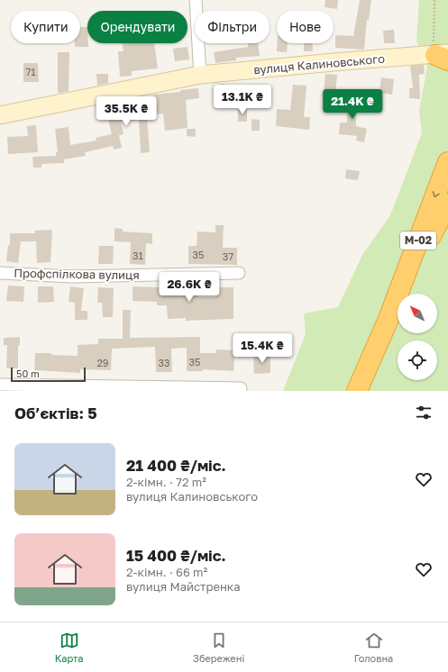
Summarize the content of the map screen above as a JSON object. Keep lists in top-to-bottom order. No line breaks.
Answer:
{"streets":{"highway":["М-02"],"main road":["вулиця Калиновського"],"street":["Профспілкова вулиця"]},"house_numbers":["71","35","31","37","35","29","33"],"scale_bar":"50 m","north":"top left","page":{"chip":["Купити","Орендувати","Фільтри","Нове"],"price":["13.1K ₴","21.4K ₴","35.5K ₴","26.6K ₴","15.4K ₴"],"scale":"50 m","heading":"Об’єктів: 5","list":[{"name":"21 400 ₴/міс.","note":"2-кімн. · 72 m² · вулиця Калиновського"},{"name":"15 400 ₴/міс.","note":"2-кімн. · 66 m² · вулиця Майстренка"}],"tabs":["Карта","Збережені","Головна"]}}
